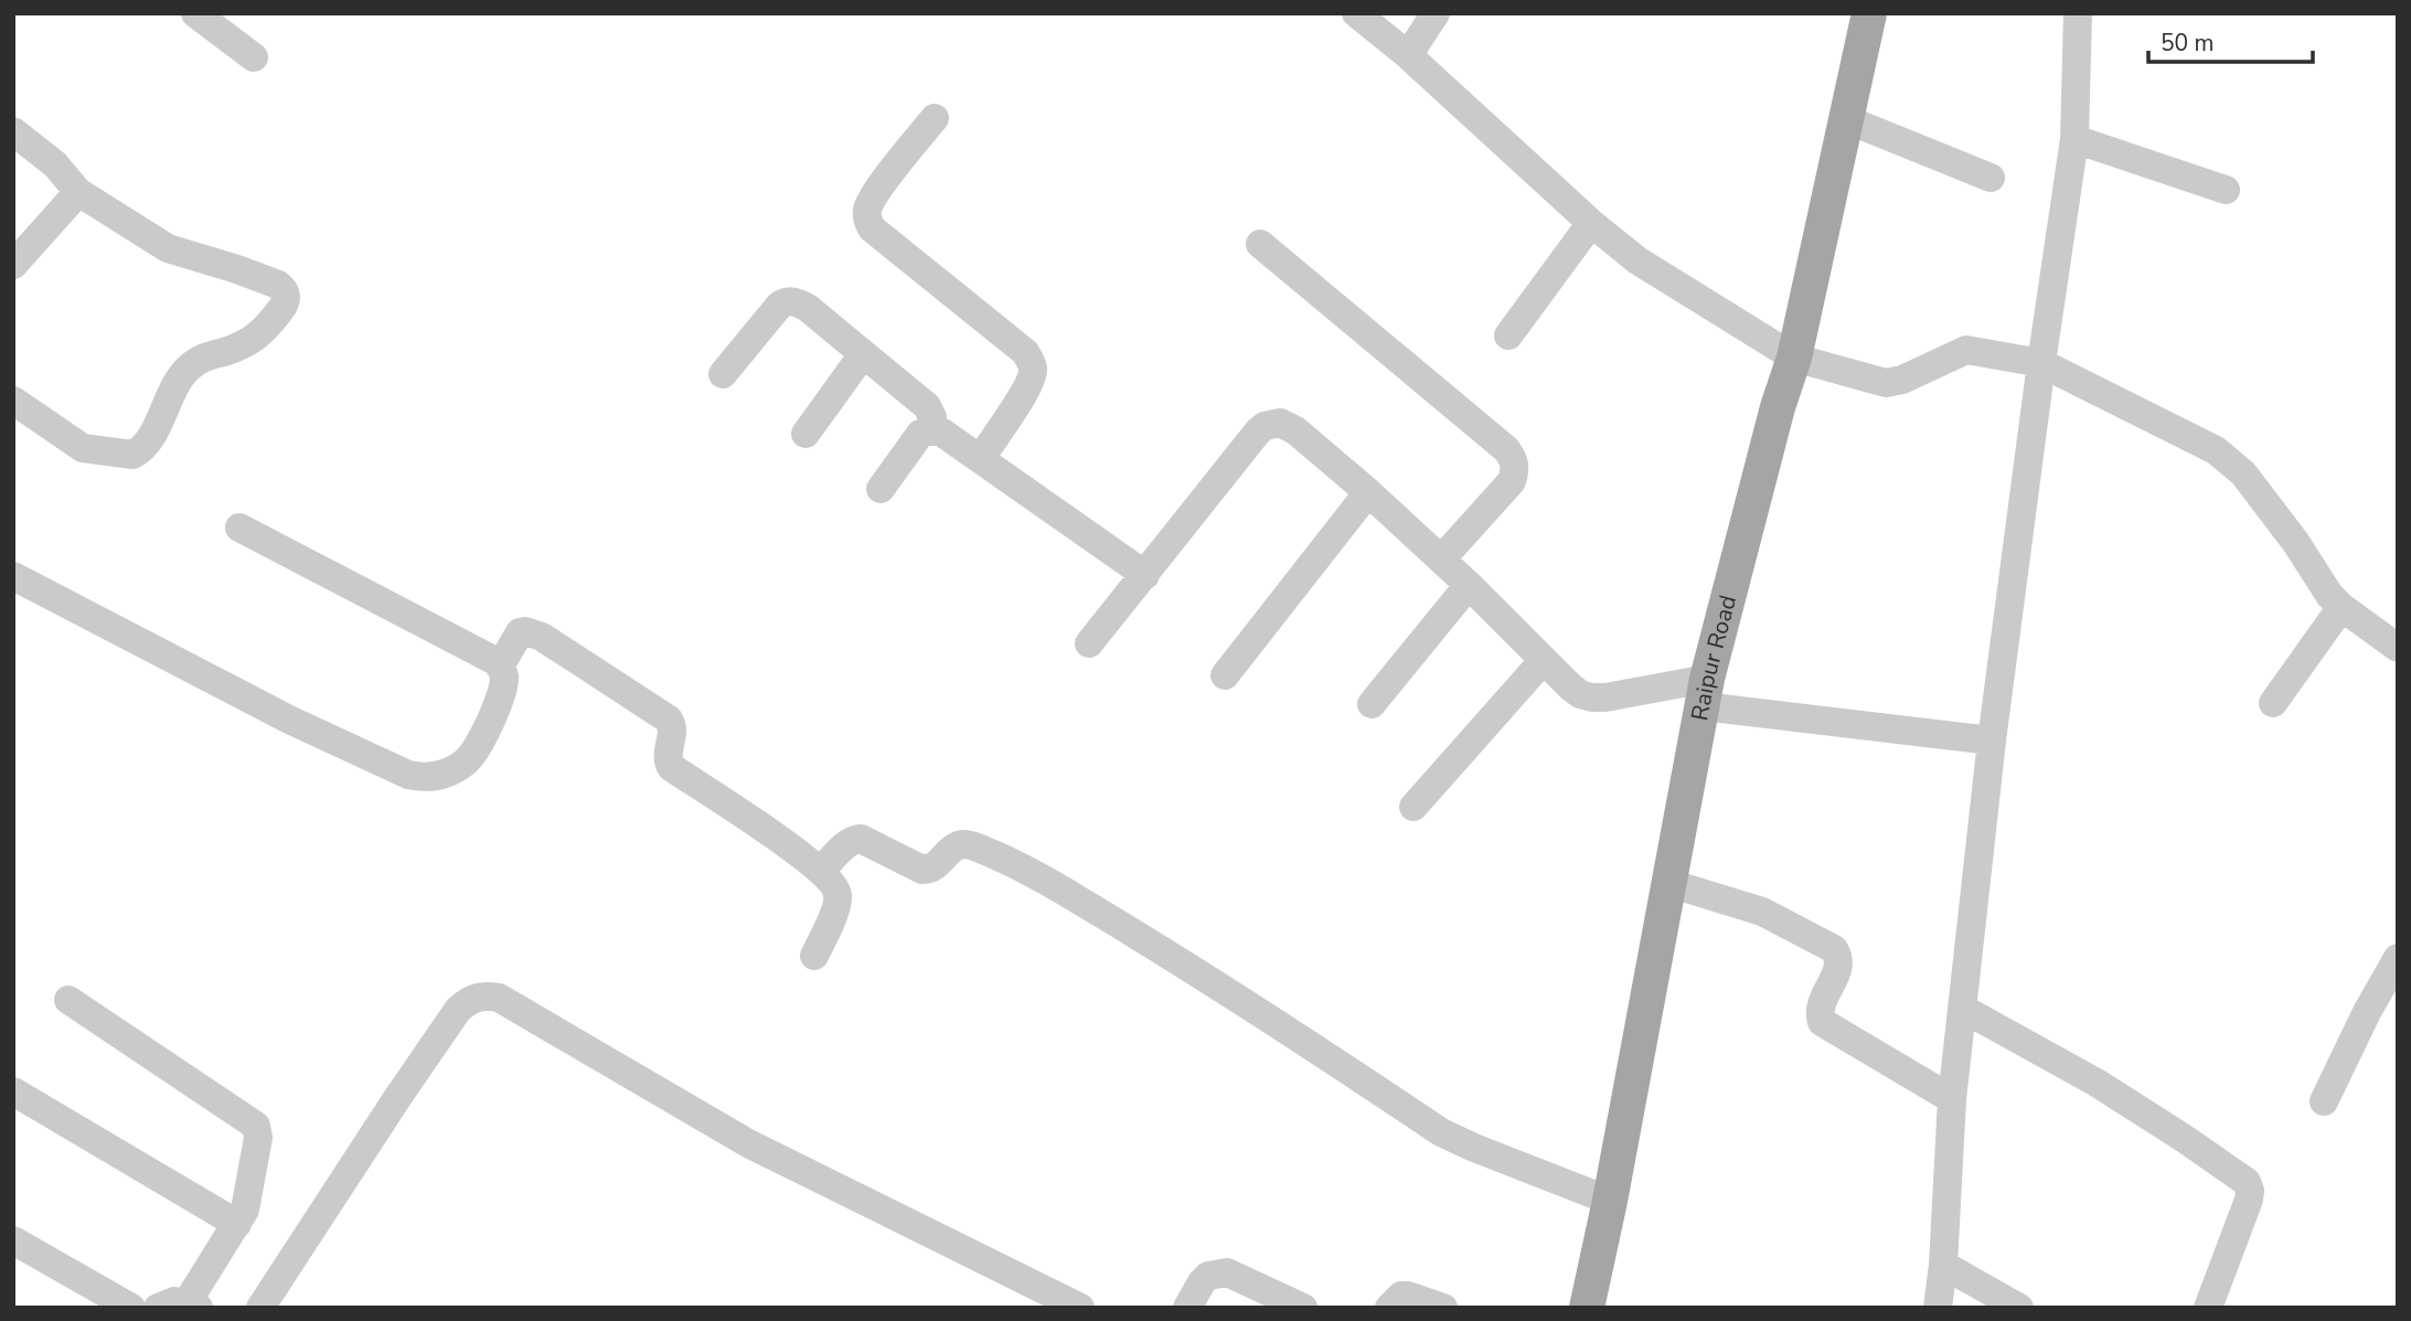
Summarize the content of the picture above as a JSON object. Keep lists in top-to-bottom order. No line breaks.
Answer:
{"streets":{"main road":["Raipur Road"]},"scale_bar":"50 m"}
